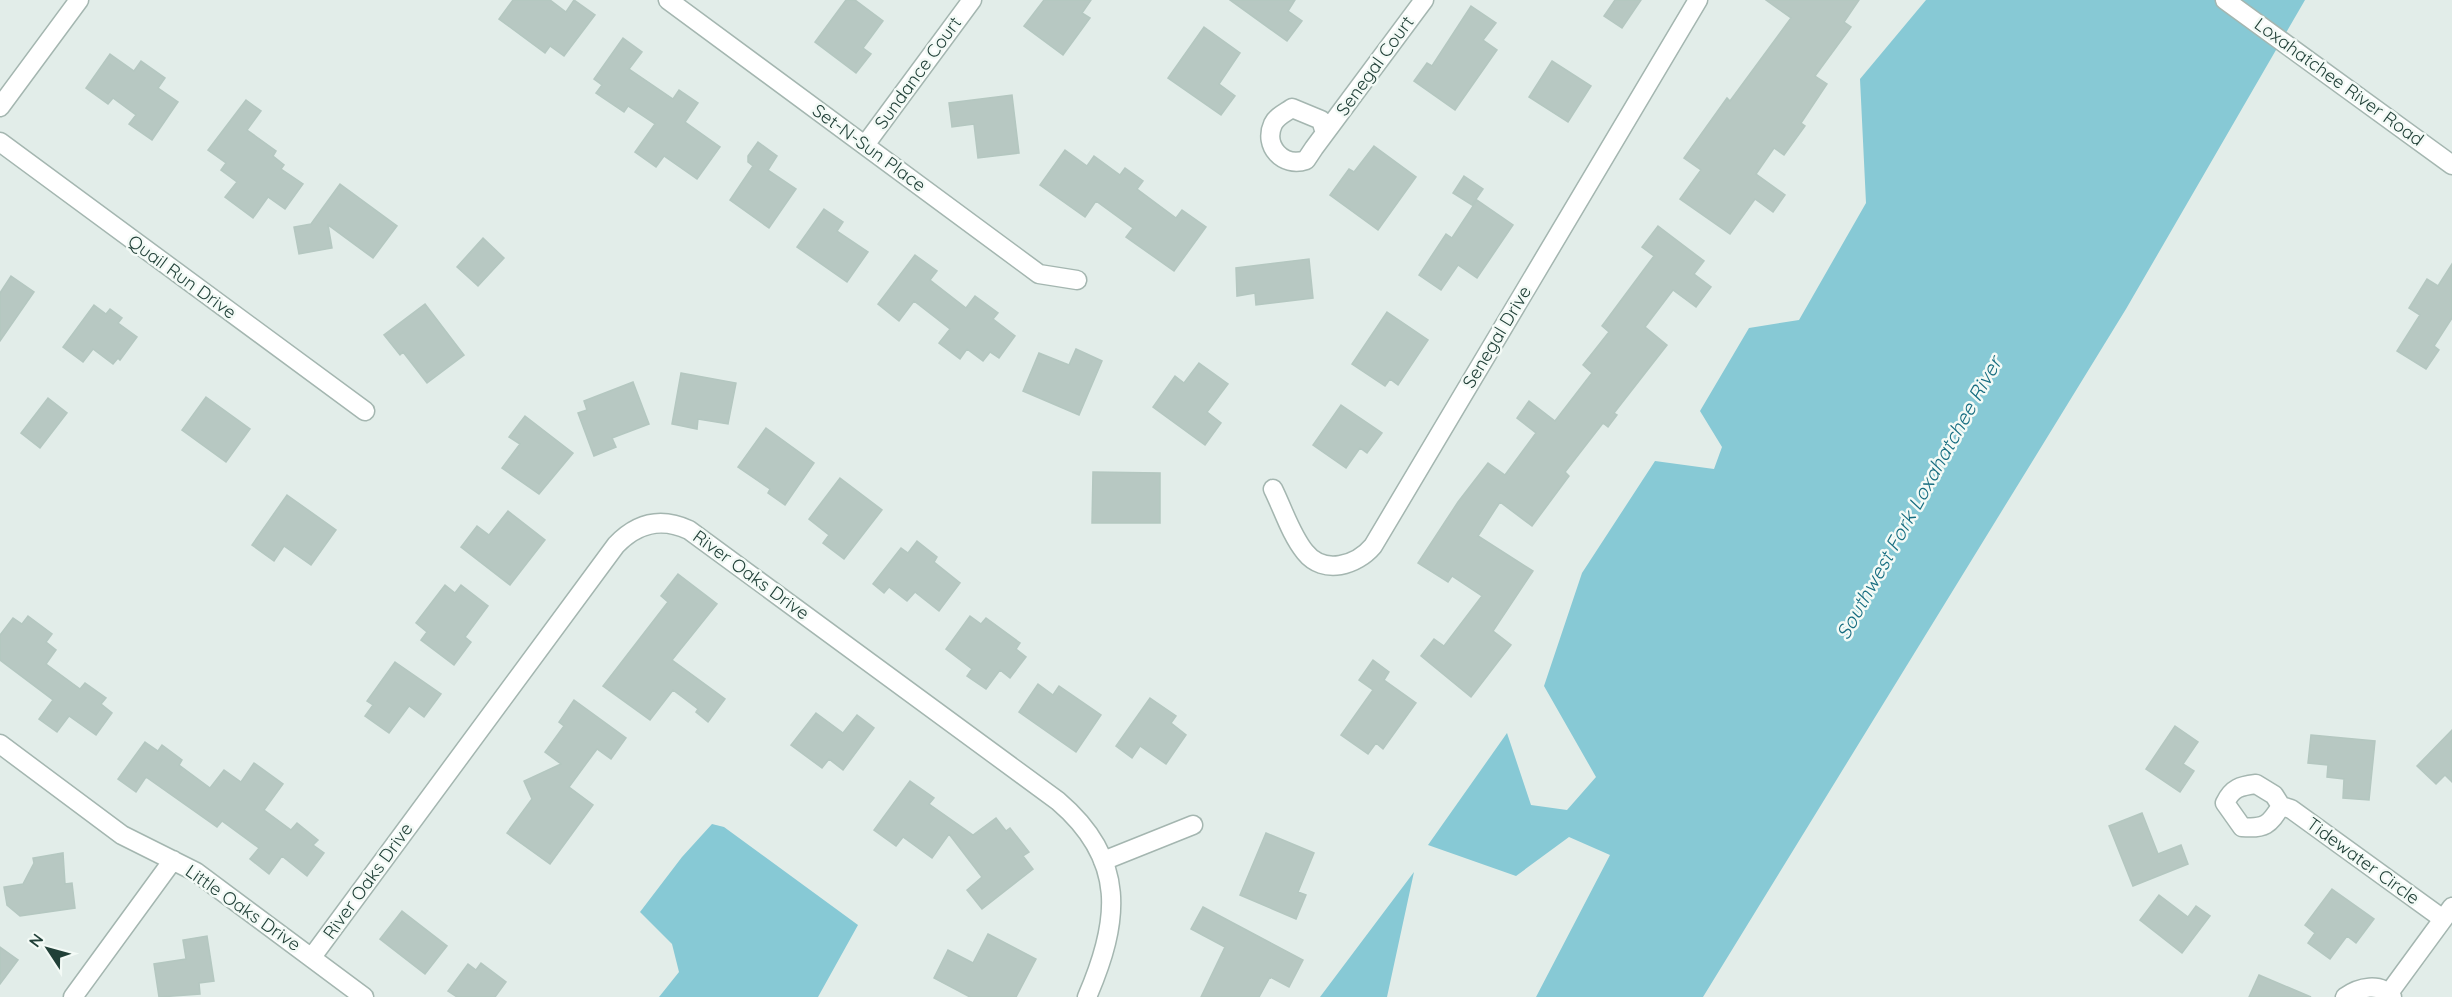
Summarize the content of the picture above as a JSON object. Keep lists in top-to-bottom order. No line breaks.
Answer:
{"streets":{"street":["Senegal Court","Sundance Court","Loxahatchee River Road","Set-N-Sun Place","Quail Run Drive","Senegal Drive","River Oaks Drive","Tidewater Circle","Little Oaks Drive"]},"crossings":[["Sundance Court","Set-N-Sun Place"],["River Oaks Drive","Little Oaks Drive"]],"water":["Southwest Fork Loxahatchee River"],"north":"top left"}
